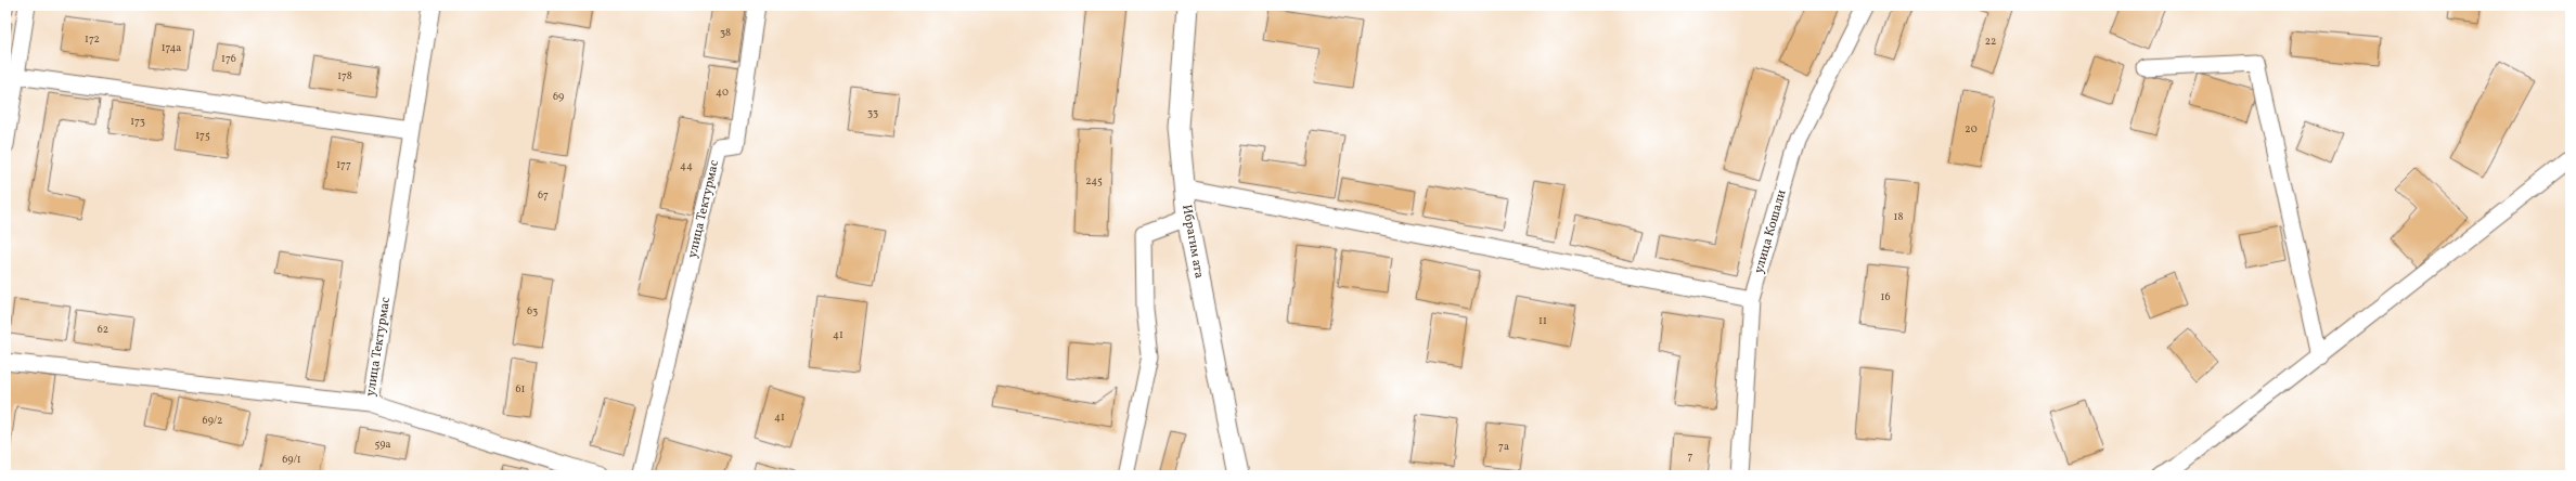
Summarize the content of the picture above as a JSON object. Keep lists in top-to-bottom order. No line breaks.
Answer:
{"streets":{"street":["улица Тектурмас","улица Кошали","Ибрагим ата"]},"house_numbers":["38","172","22","174а","176","178","40","69","33","173","20","175","177","44","245","67","18","16","63","11","62","41","61","41","69/2","59а","7а","7","69/1"]}
